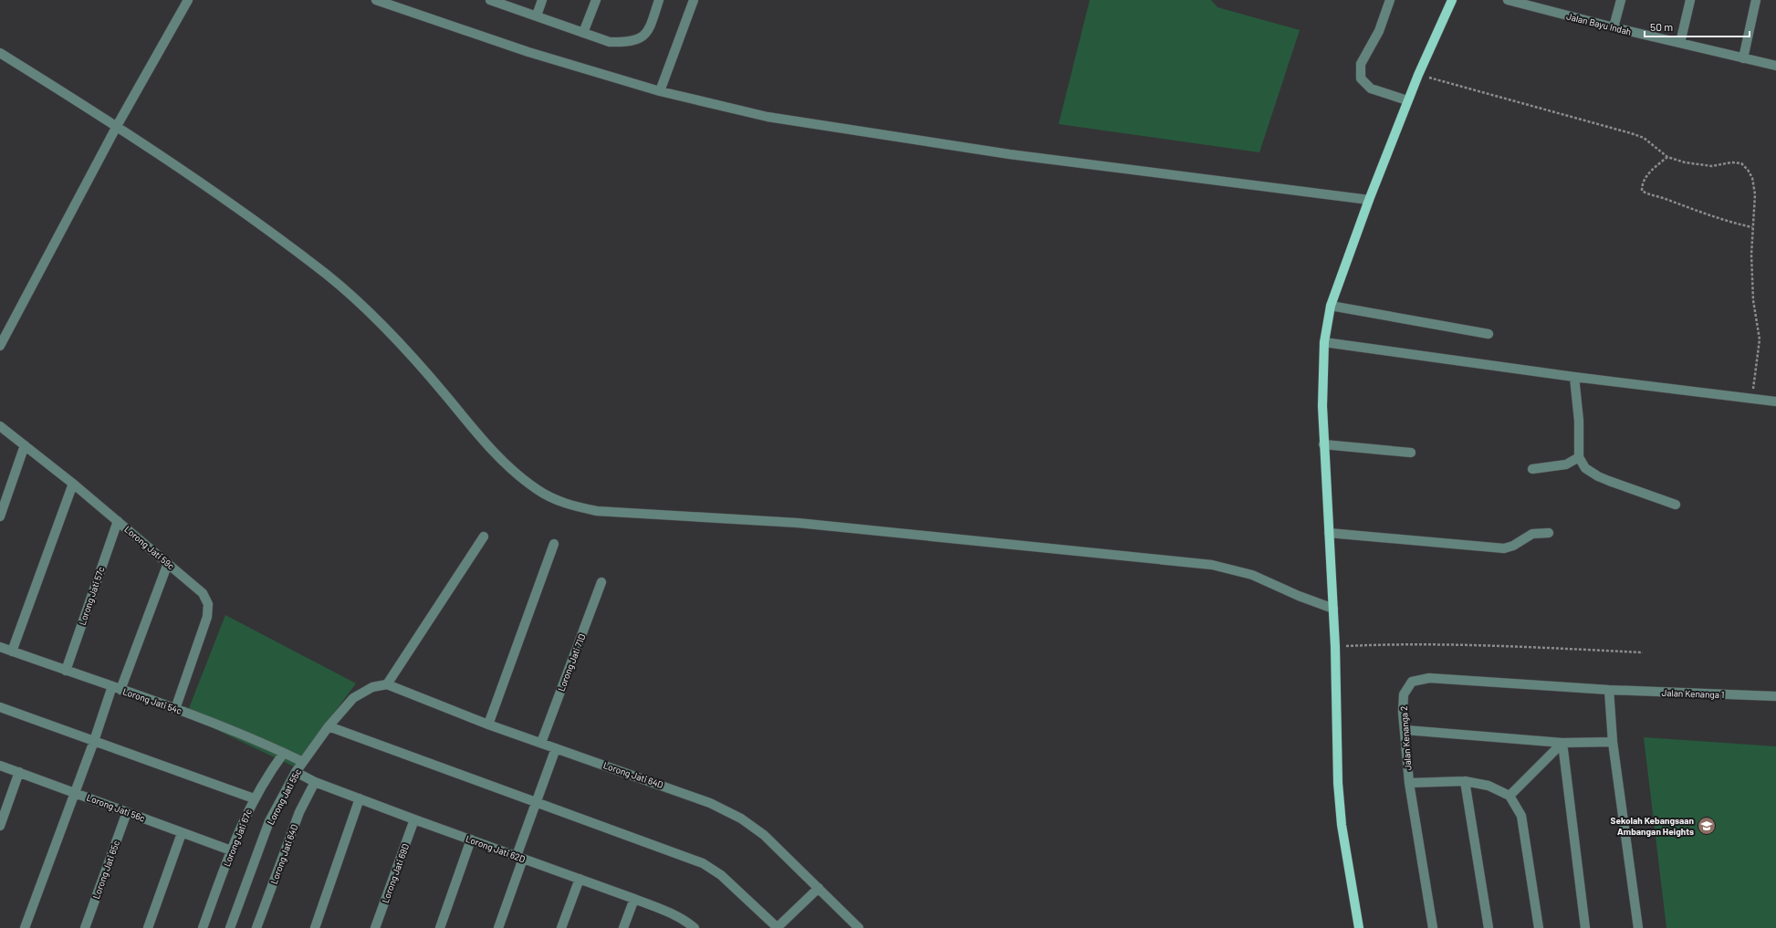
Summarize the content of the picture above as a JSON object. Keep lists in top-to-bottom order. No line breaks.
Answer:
{"streets":{"street":["Jalan Bayu Indah","Lorong Jati 59c","Lorong Jati 57c","Lorong Jati 71D","Jalan Kenanga 1","Lorong Jati 54c","Jalan Kenanga 2","Lorong Jati 64D","Lorong Jati 55c","Lorong Jati 56c","Lorong Jati 67c","Lorong Jati 62D","Lorong Jati 65c","Lorong Jati 69D"]},"crossings":[["Lorong Jati 59c","Lorong Jati 57c"],["Lorong Jati 59c","Lorong Jati 54c"],["Lorong Jati 57c","Lorong Jati 54c"],["Lorong Jati 71D","Lorong Jati 64D"],["Jalan Kenanga 1","Jalan Kenanga 2"],["Lorong Jati 54c","Lorong Jati 55c"],["Lorong Jati 54c","Lorong Jati 67c"],["Lorong Jati 64D","Lorong Jati 55c"],["Lorong Jati 64D","Lorong Jati 62D"],["Lorong Jati 55c","Lorong Jati 62D"],["Lorong Jati 56c","Lorong Jati 67c"],["Lorong Jati 56c","Lorong Jati 65c"],["Lorong Jati 62D","Lorong Jati 69D"]],"places":{"school or university":["Sekolah Kebangsaan Ambangan Heights"]},"scale_bar":"50 m"}
